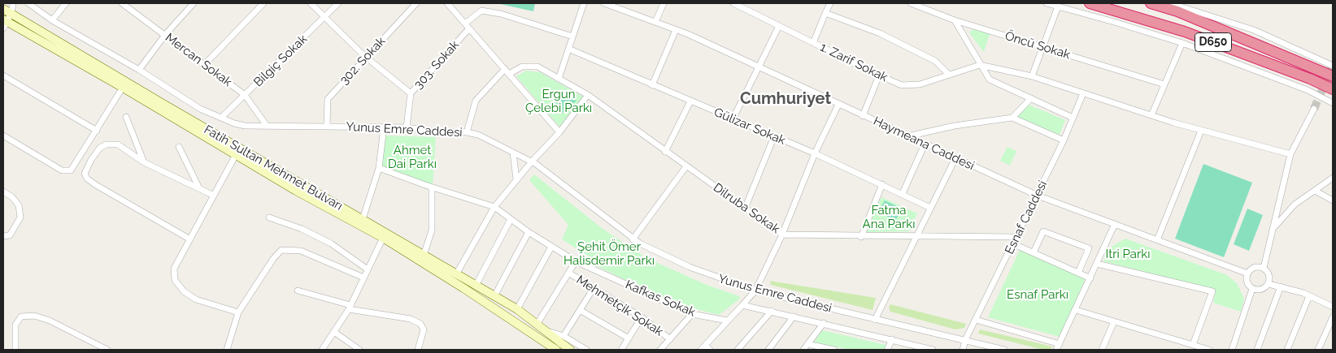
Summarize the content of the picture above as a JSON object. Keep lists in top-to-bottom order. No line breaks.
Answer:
{"streets":{"highway":["D650"],"main road":["Fatih Sultan Mehmet Bulvarı"],"street":["Öncü Sokak","Mercan Sokak","Bilgiç Sokak","302. Sokak","1. Zarif Sokak","303. Sokak","Gülizar Sokak","Yunus Emre Caddesi","Haymeana Caddesi","Dilruba Sokak","Esnaf Caddesi","Kafkas Sokak","Mehmetçik Sokak"]},"crossings":[["Mercan Sokak","Bilgiç Sokak"],["Mercan Sokak","Yunus Emre Caddesi"],["Bilgiç Sokak","Yunus Emre Caddesi"],["302. Sokak","Yunus Emre Caddesi"],["303. Sokak","Yunus Emre Caddesi"],["Yunus Emre Caddesi","Esnaf Caddesi"],["Haymeana Caddesi","Esnaf Caddesi"],["Dilruba Sokak","Esnaf Caddesi"]],"districts":["Cumhuriyet"],"parks":["Ergun Çelebi Parkı","Ahmet Dai Parkı","Fatma Ana Parkı","Şehit Ömer Halisdemir Parkı","Itri Parkı","Esnaf Parkı"]}
